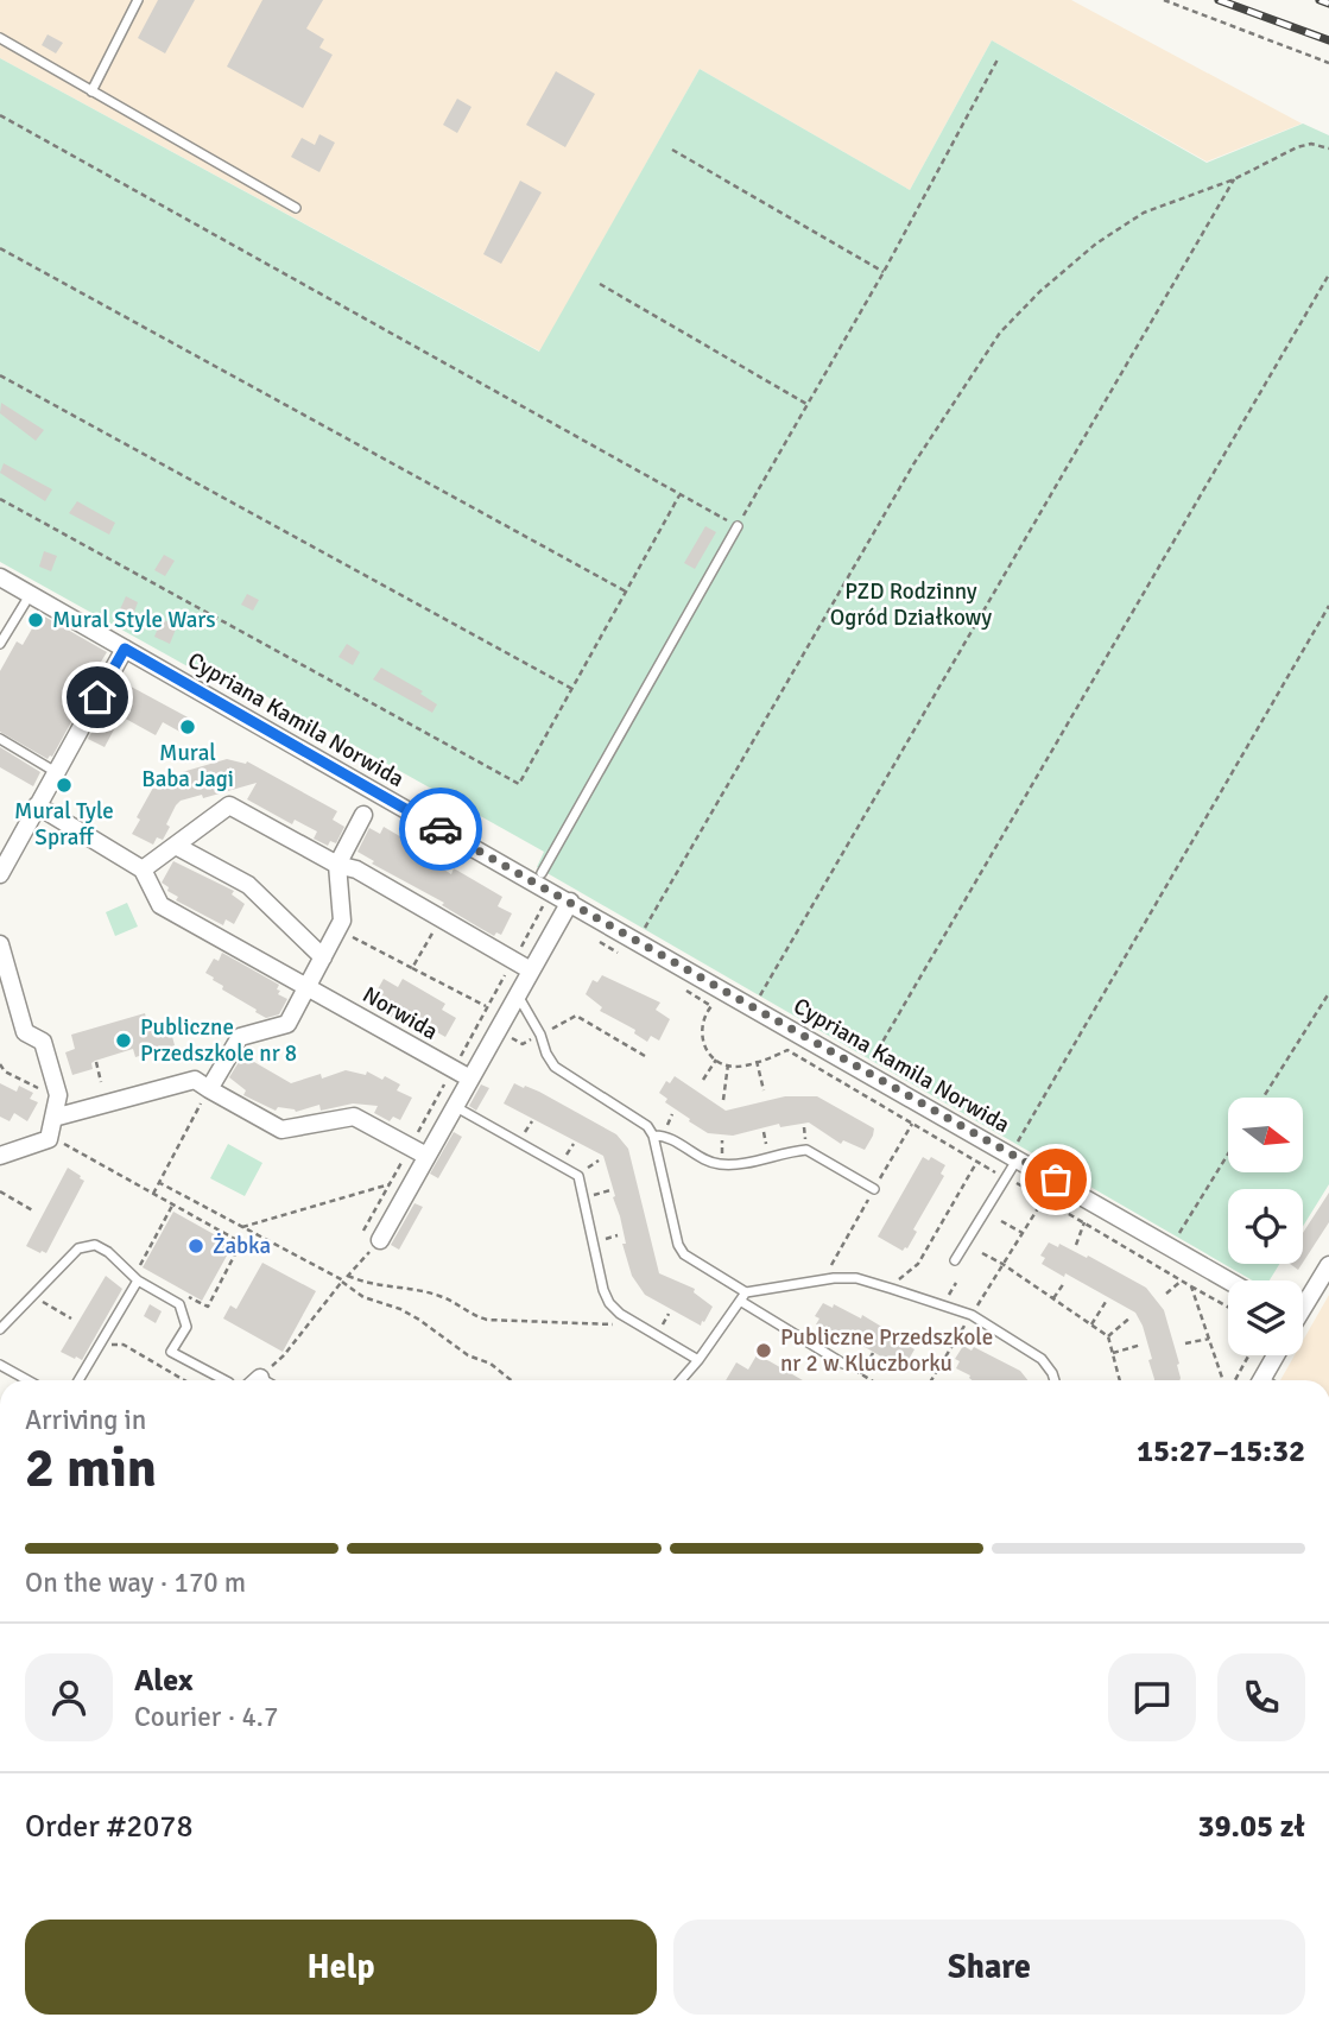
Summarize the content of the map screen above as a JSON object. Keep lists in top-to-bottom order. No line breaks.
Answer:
{"streets":{"street":["Cypriana Kamila Norwida","Norwida"]},"parks":["PZD Rodzinny Ogród Działkowy"],"places":["Mural Style Wars","Mural Baba Jagi","Mural Tyle Spraff","Publiczne Przedszkole nr 8","Żabka","Publiczne Przedszkole nr 2 w Kluczborku"],"north":"right","page":{"heading":["2 min","Arriving in","15:27–15:32"],"panel":["Alex","Courier · 4.7","Order #2078","39.05 zł"],"bar":"On the way · 170 m","buttons":["Help","Share"]}}
